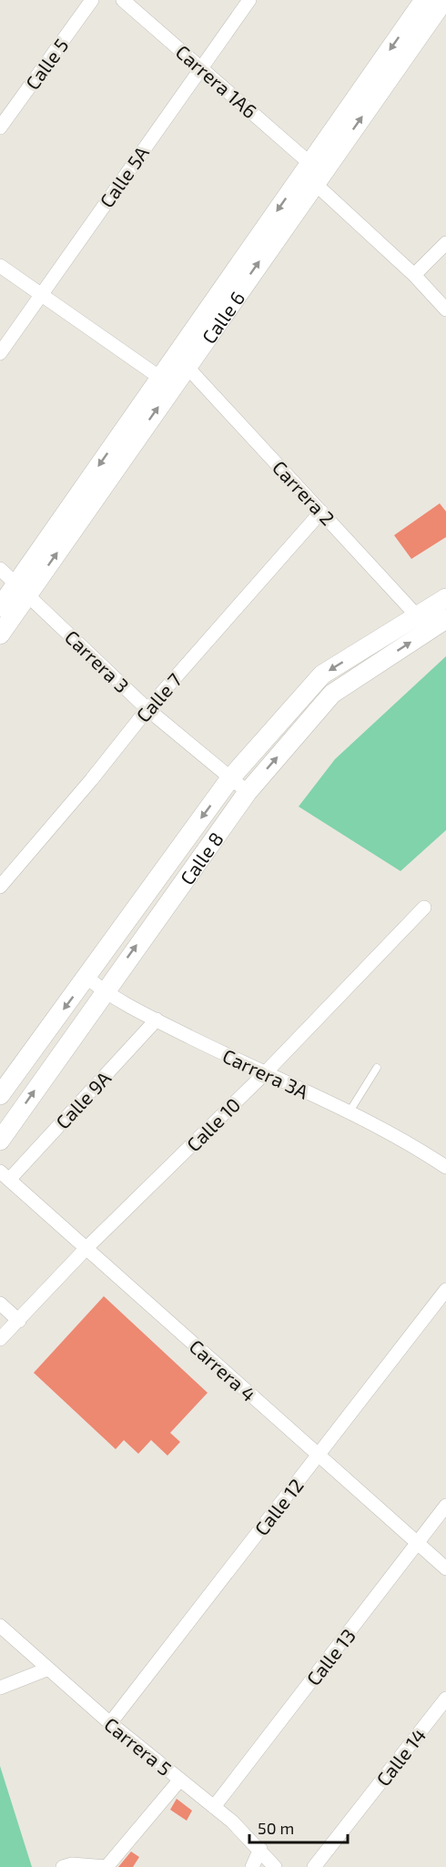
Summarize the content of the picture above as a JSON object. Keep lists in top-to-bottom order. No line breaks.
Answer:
{"streets":{"street":["Calle 5","Carrera 1A6","Calle 5A","Calle 6","Carrera 2","Carrera 3","Calle 7","Calle 8","Carrera 3A","Calle 9A","Calle 10","Carrera 4","Calle 12","Calle 13","Carrera 5","Calle 14"]},"crossings":[["Carrera 1A6","Calle 5A"],["Carrera 1A6","Calle 6"],["Calle 6","Carrera 2"],["Calle 6","Carrera 3"],["Carrera 2","Calle 7"],["Carrera 2","Calle 8"],["Carrera 3","Calle 7"],["Carrera 3","Calle 8"],["Calle 8","Carrera 3A"],["Carrera 3A","Calle 9A"],["Carrera 3A","Calle 10"],["Calle 9A","Carrera 4"],["Calle 10","Carrera 4"],["Carrera 4","Calle 12"],["Carrera 4","Calle 13"],["Calle 12","Carrera 5"],["Calle 13","Carrera 5"]],"scale_bar":"50 m"}
